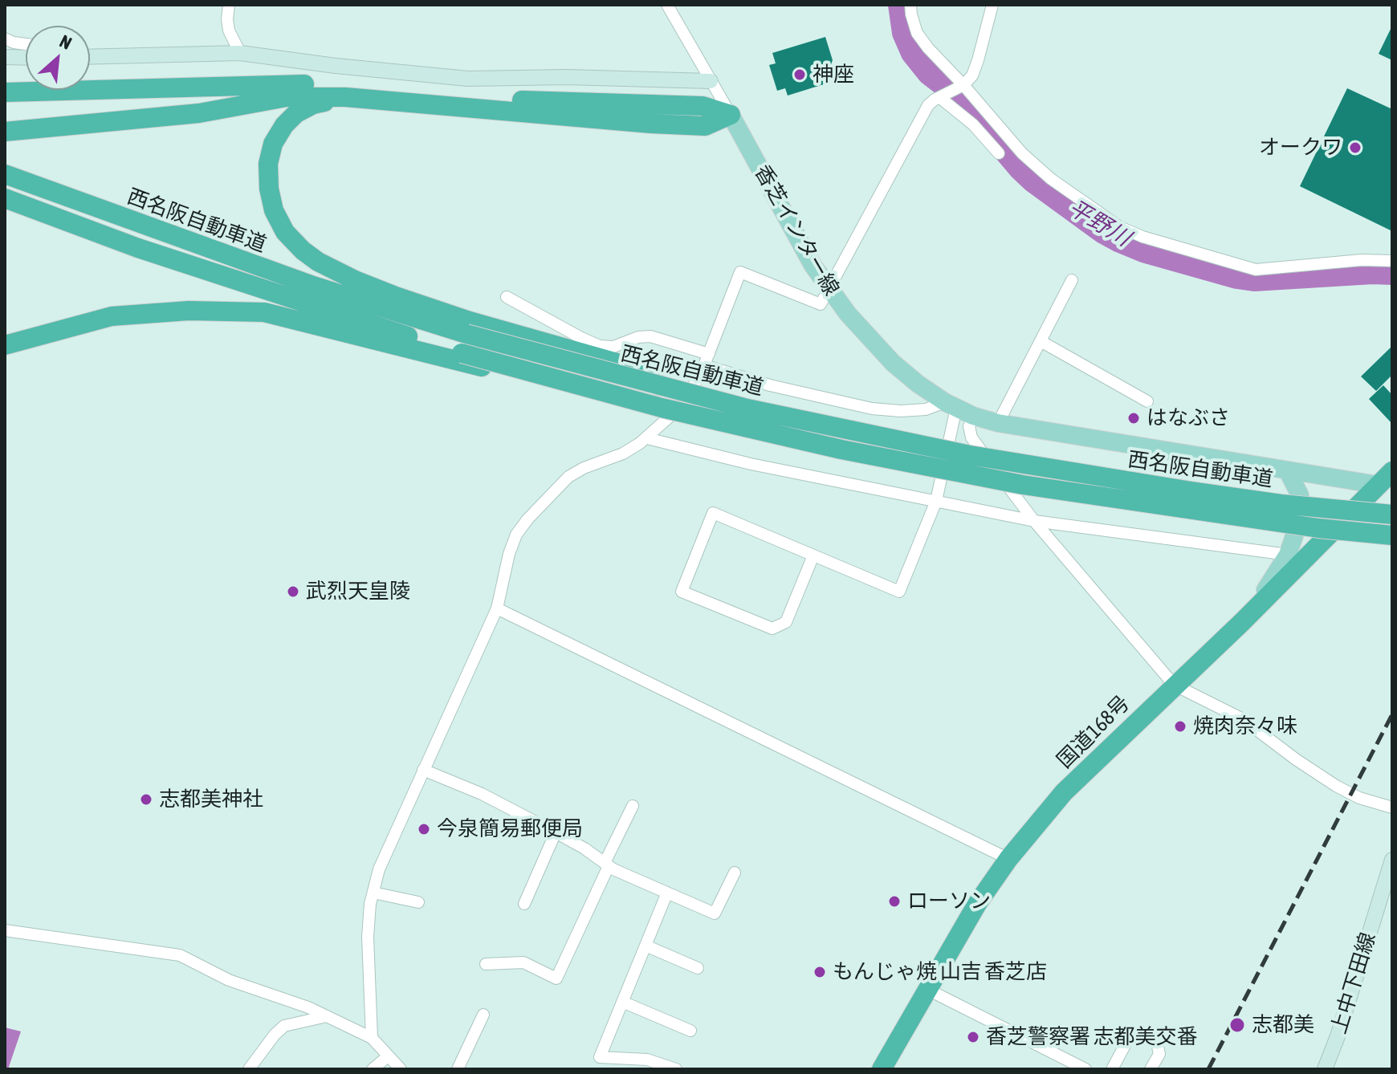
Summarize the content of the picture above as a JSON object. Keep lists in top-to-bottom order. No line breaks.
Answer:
{"streets":{"highway":["西名阪自動車道","国道168号"],"main road":["香芝インター線"],"street":["上中下田線"]},"crossings":[["香芝インター線","国道168号"]],"water":["平野川"],"places":["神座","オークワ","はなぶさ","武烈天皇陵","焼肉奈々味","志都美神社","今泉簡易郵便局","ローソン","もんじゃ焼 山吉 香芝店","志都美","香芝警察署 志都美交番"],"north":"top right"}
